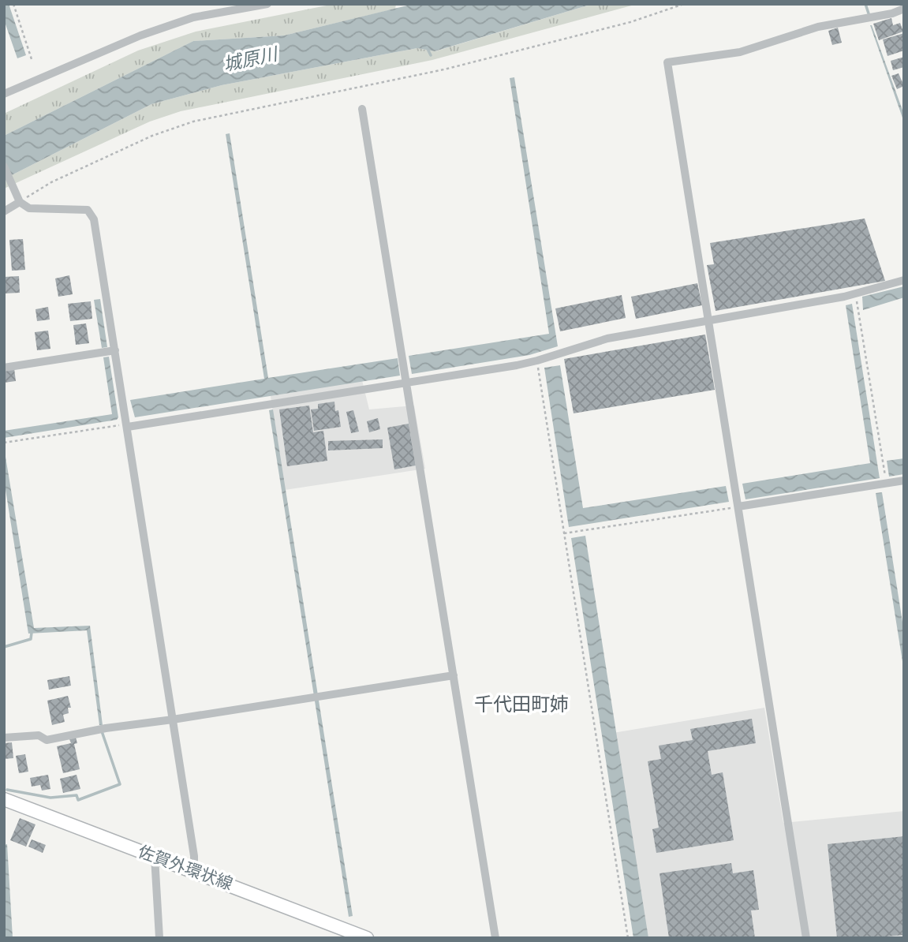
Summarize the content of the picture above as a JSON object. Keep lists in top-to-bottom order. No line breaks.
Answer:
{"streets":{"main road":["佐賀外環状線"]},"districts":["千代田町姉"],"water":["城原川"]}
